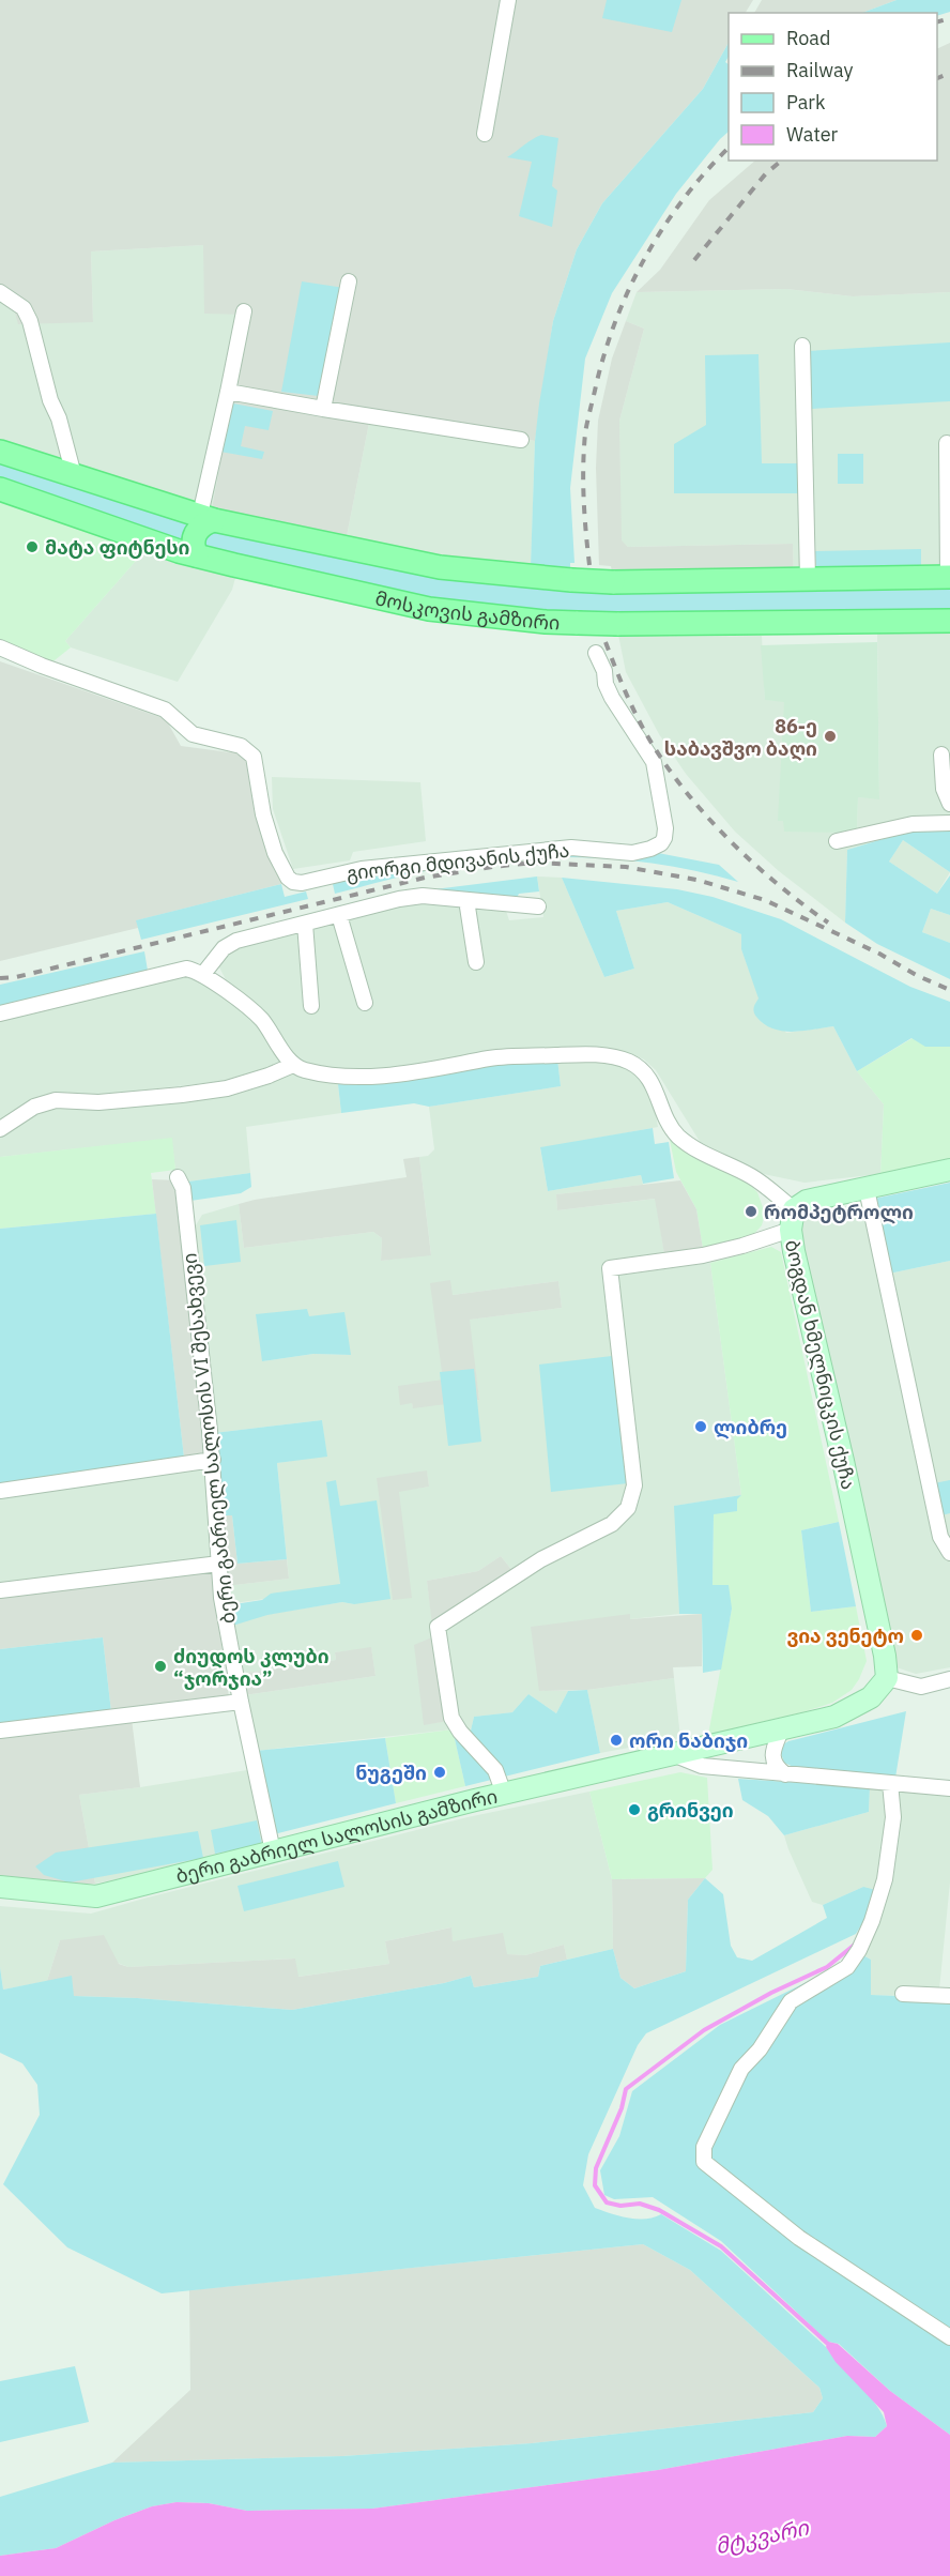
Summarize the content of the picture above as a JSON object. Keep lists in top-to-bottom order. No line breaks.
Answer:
{"streets":{"main road":["მოსკოვის გამზირი","ბოგდან ხმელნიცკის ქუჩა","ბერი გაბრიელ სალოსის გამზირი"],"street":["გიორგი მდივანის ქუჩა","ბერი გაბრიელ სალოსის VI შესახვევი"]},"crossings":[["ბოგდან ხმელნიცკის ქუჩა","ბერი გაბრიელ სალოსის გამზირი"],["ბერი გაბრიელ სალოსის VI შესახვევი","ბერი გაბრიელ სალოსის გამზირი"]],"water":["მტკვარი"],"places":["მატა ფიტნესი","86-ე საბავშვო ბაღი","რომპეტროლი","ლიბრე","ვია ვენეტო","ძიუდოს კლუბი “ჯორჯია”","ორი ნაბიჯი","ნუგეში","გრინვეი"],"legend":["Road","Railway","Park","Water"]}
